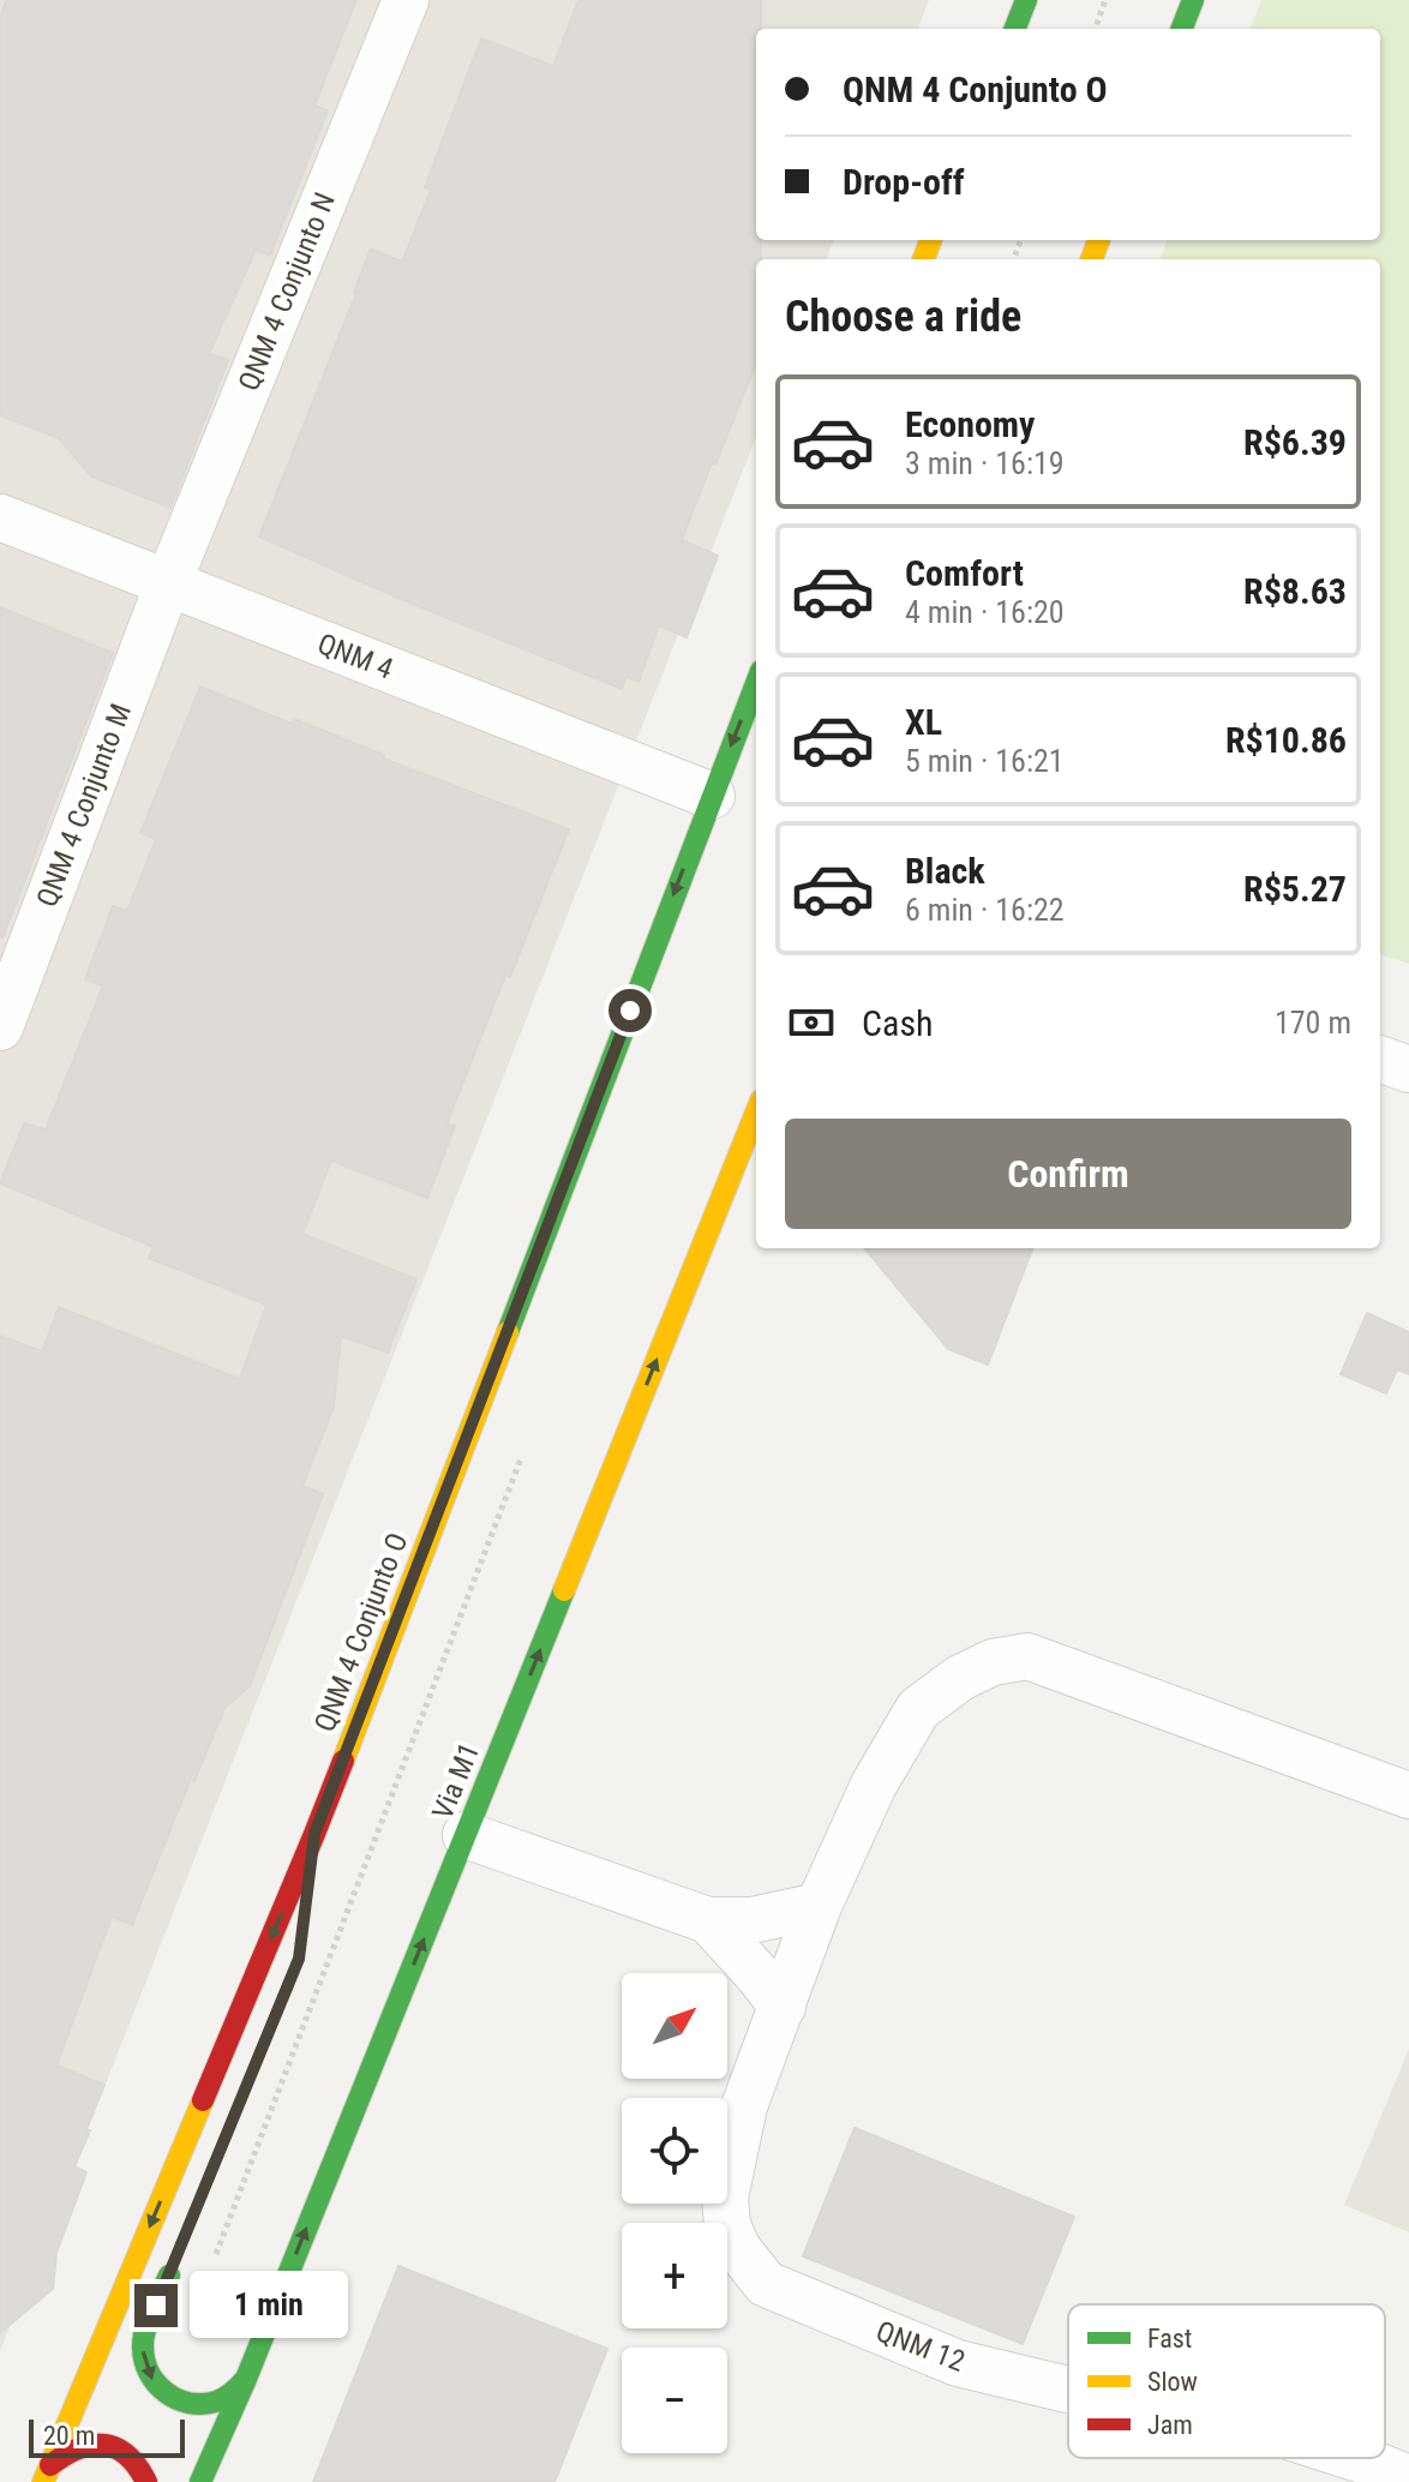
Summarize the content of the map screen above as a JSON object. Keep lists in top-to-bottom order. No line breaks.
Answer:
{"streets":{"main road":["QNM 4 Conjunto O","Via M1"],"street":["QNM 4 Conjunto N","QNM 4","QNM 4 Conjunto M","QNM 12"]},"crossings":[["QNM 4 Conjunto N","QNM 4"],["QNM 4 Conjunto N","QNM 4 Conjunto M"],["QNM 4","QNM 4 Conjunto M"],["QNM 4","QNM 4 Conjunto O"]],"one_way":["QNM 4 Conjunto O","Via M1"],"legend":["Fast","Slow","Jam"],"scale_bar":"20 m","north":"top right","page":{"banner":["QNM 4 Conjunto O","Drop-off"],"heading":"Choose a ride","list":[{"name":"Economy","note":"3 min · 16:19","value":"R$6.39"},{"name":"Comfort","note":"4 min · 16:20","value":"R$8.63"},{"name":"XL","note":"5 min · 16:21","value":"R$10.86"},{"name":"Black","note":"6 min · 16:22","value":"R$5.27"}],"pay":["Cash","170 m"],"buttons":"Confirm","map_buttons":["+","−"],"bubble":"1 min","scale":"20 m"}}
